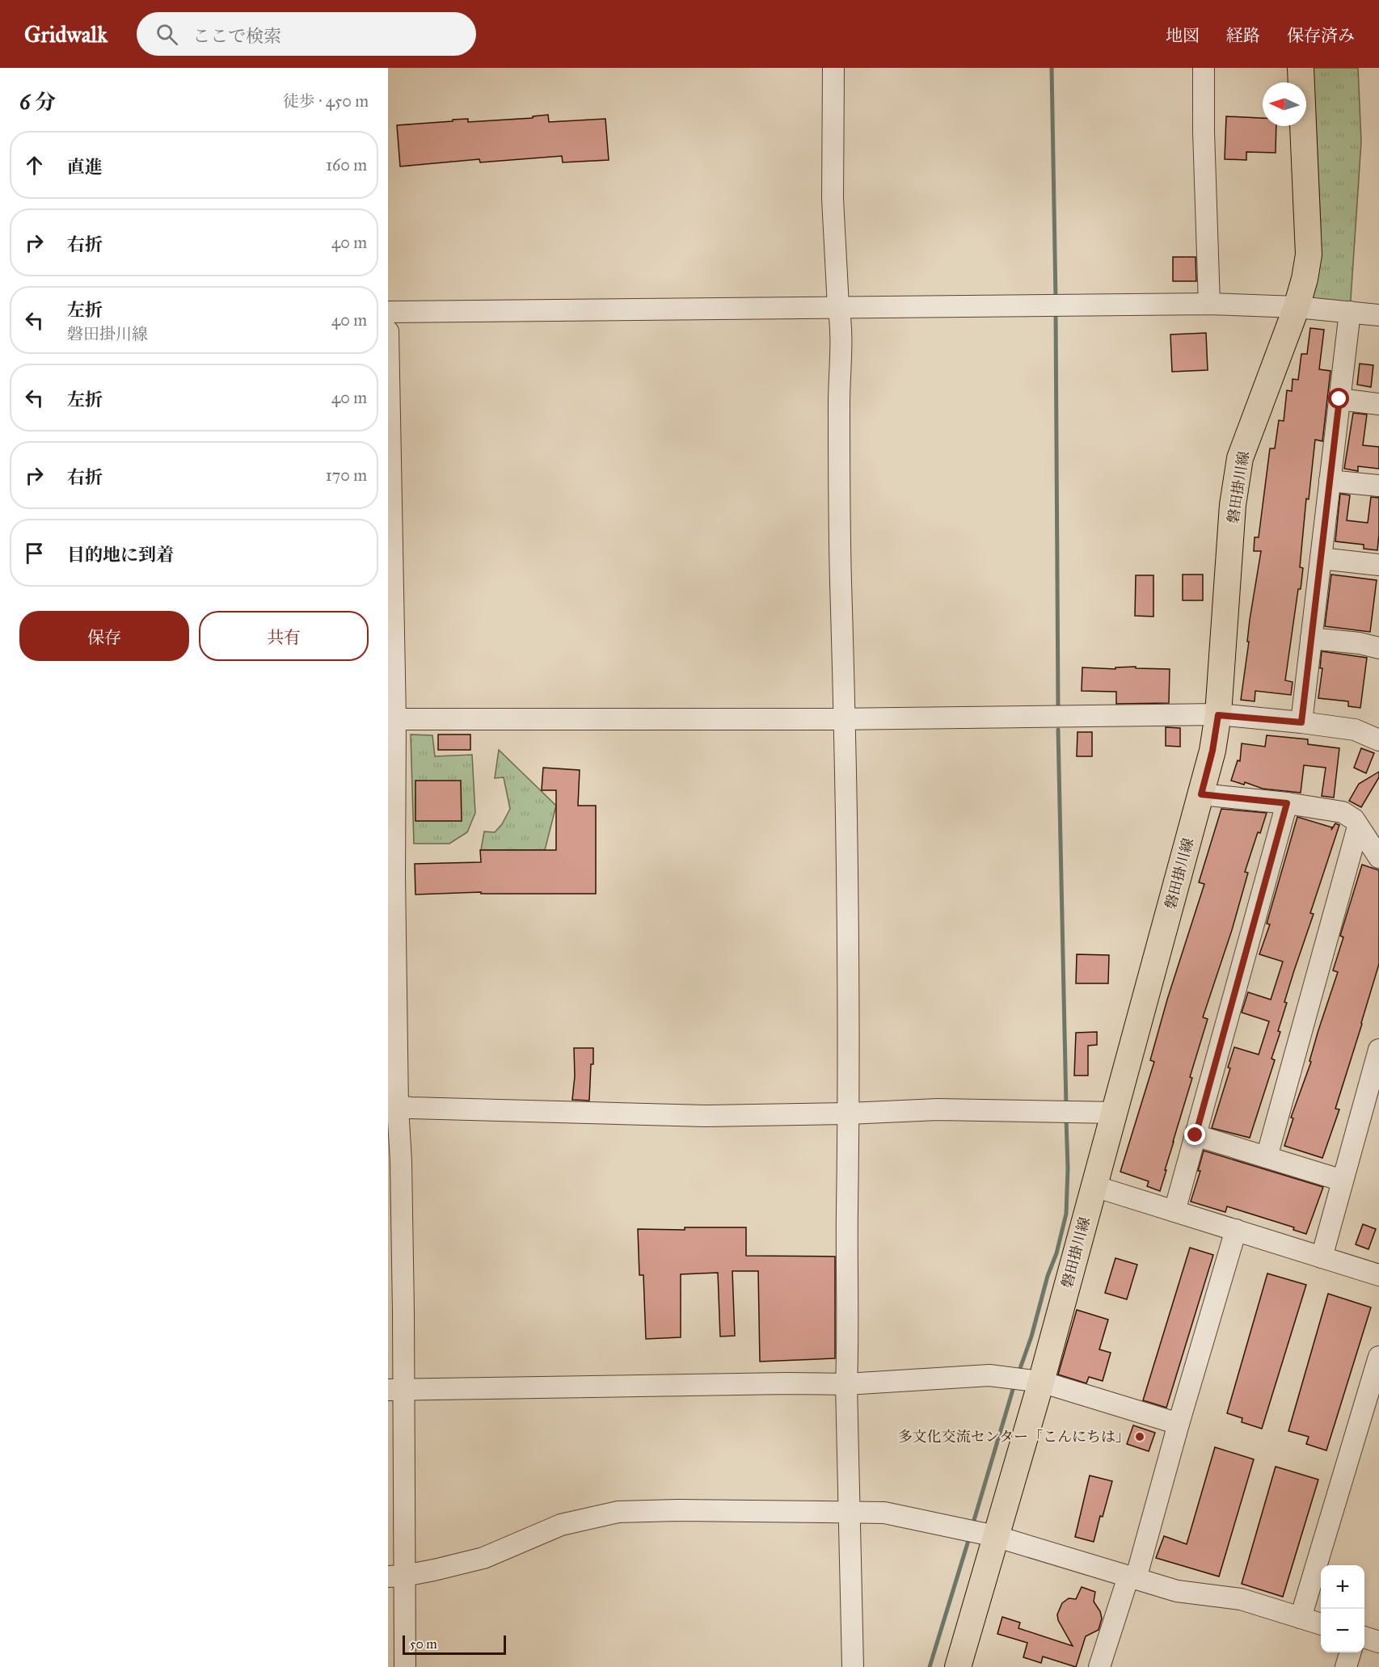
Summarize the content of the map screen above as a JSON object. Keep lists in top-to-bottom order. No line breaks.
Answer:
{"streets":{"main road":["磐田掛川線"]},"places":["多文化交流センター「こんにちは」"],"scale_bar":"50 m","north":"left","page":{"header":"Gridwalk","search":"ここで検索","nav":["地図","経路","保存済み"],"heading":["6 分","徒歩 · 450 m"],"list":[["直進","160 m"],["右折","40 m"],["左折","磐田掛川線","40 m"],["左折","40 m"],["右折","170 m"],"目的地に到着"],"buttons":["保存","共有"],"map_buttons":["+","−"],"scale":"50 m"}}
